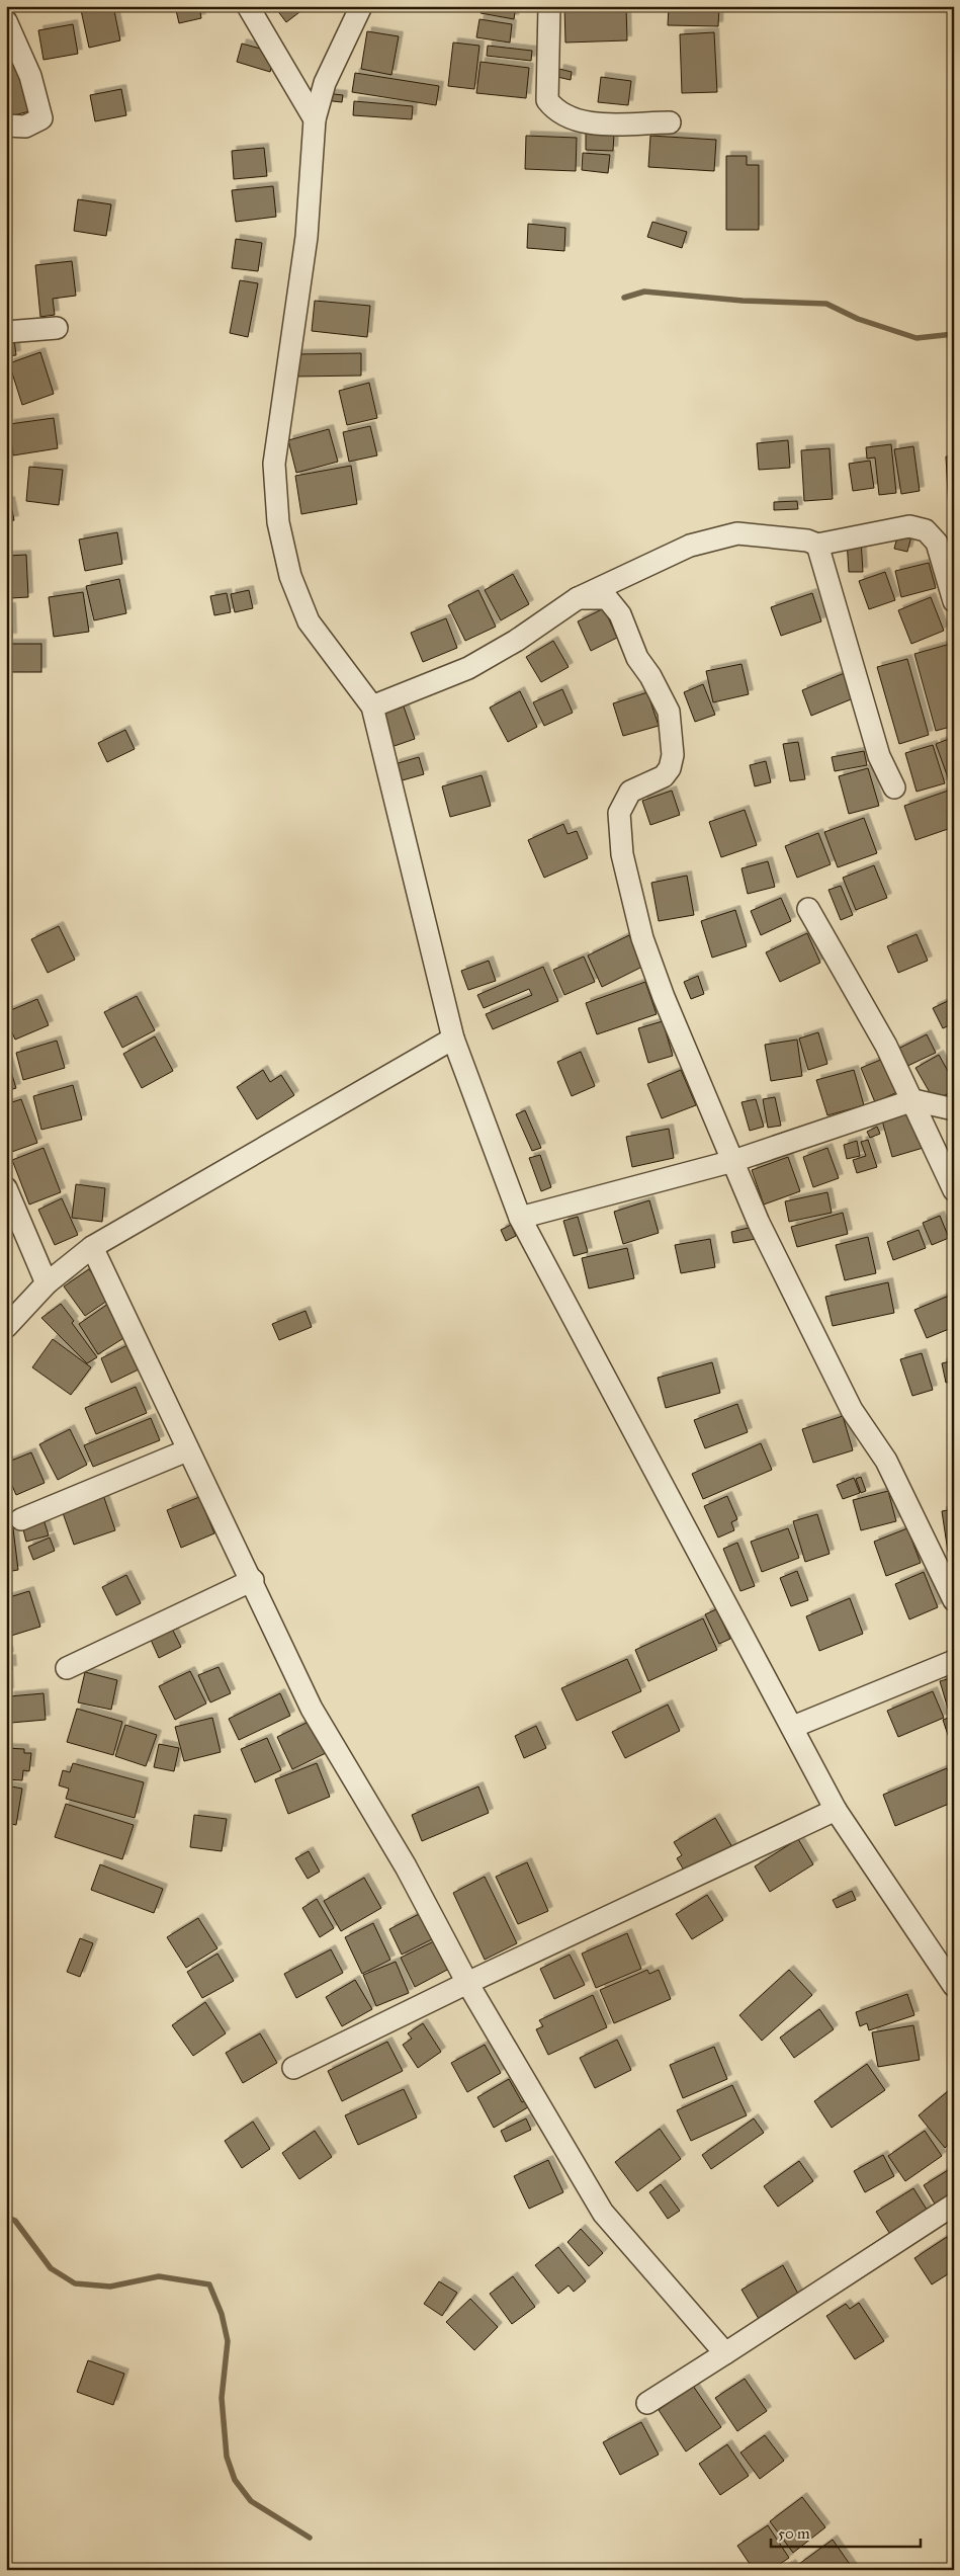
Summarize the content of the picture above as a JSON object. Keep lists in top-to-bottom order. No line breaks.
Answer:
{"scale_bar":"50 m"}
